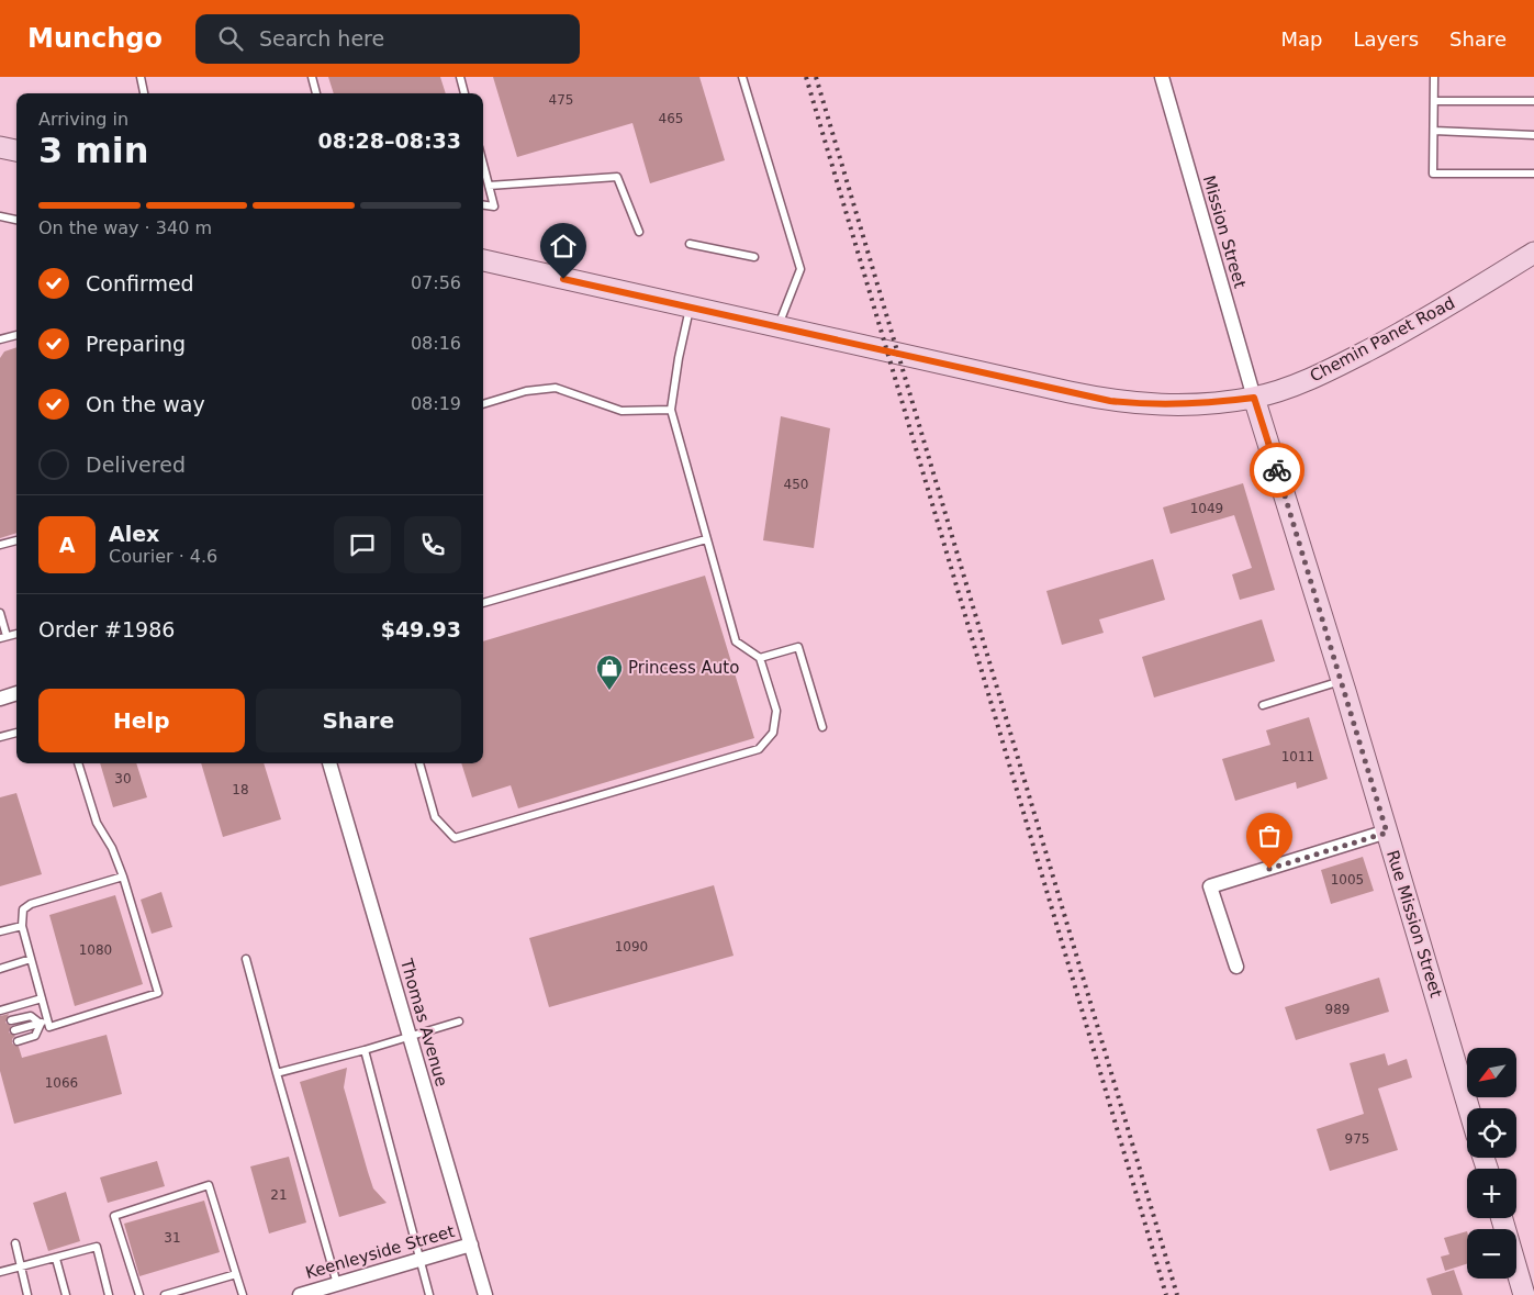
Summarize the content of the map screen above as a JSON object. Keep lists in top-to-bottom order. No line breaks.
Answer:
{"streets":{"street":["Mission Street","Chemin Panet Road","Rue Mission Street","Thomas Avenue","Keenleyside Street"]},"crossings":[["Mission Street","Chemin Panet Road"],["Mission Street","Rue Mission Street"],["Chemin Panet Road","Rue Mission Street"],["Thomas Avenue","Keenleyside Street"]],"places":{"shop":["Princess Auto"]},"house_numbers":["475","465","450","1049","1011","30","18","1005","1090","1080","989","1066","975","21","31"],"north":"bottom left","page":{"header":"Munchgo","search":"Search here","nav":["Map","Layers","Share"],"heading":["3 min","Arriving in","08:28–08:33"],"panel":["Alex","Courier · 4.6","Order #1986","$49.93"],"bar":"On the way · 340 m","list":[["Confirmed","07:56"],["Preparing","08:16"],["On the way","08:19"],"Delivered"],"round":"A","buttons":["Help","Share"],"map_buttons":["+","−"]}}
